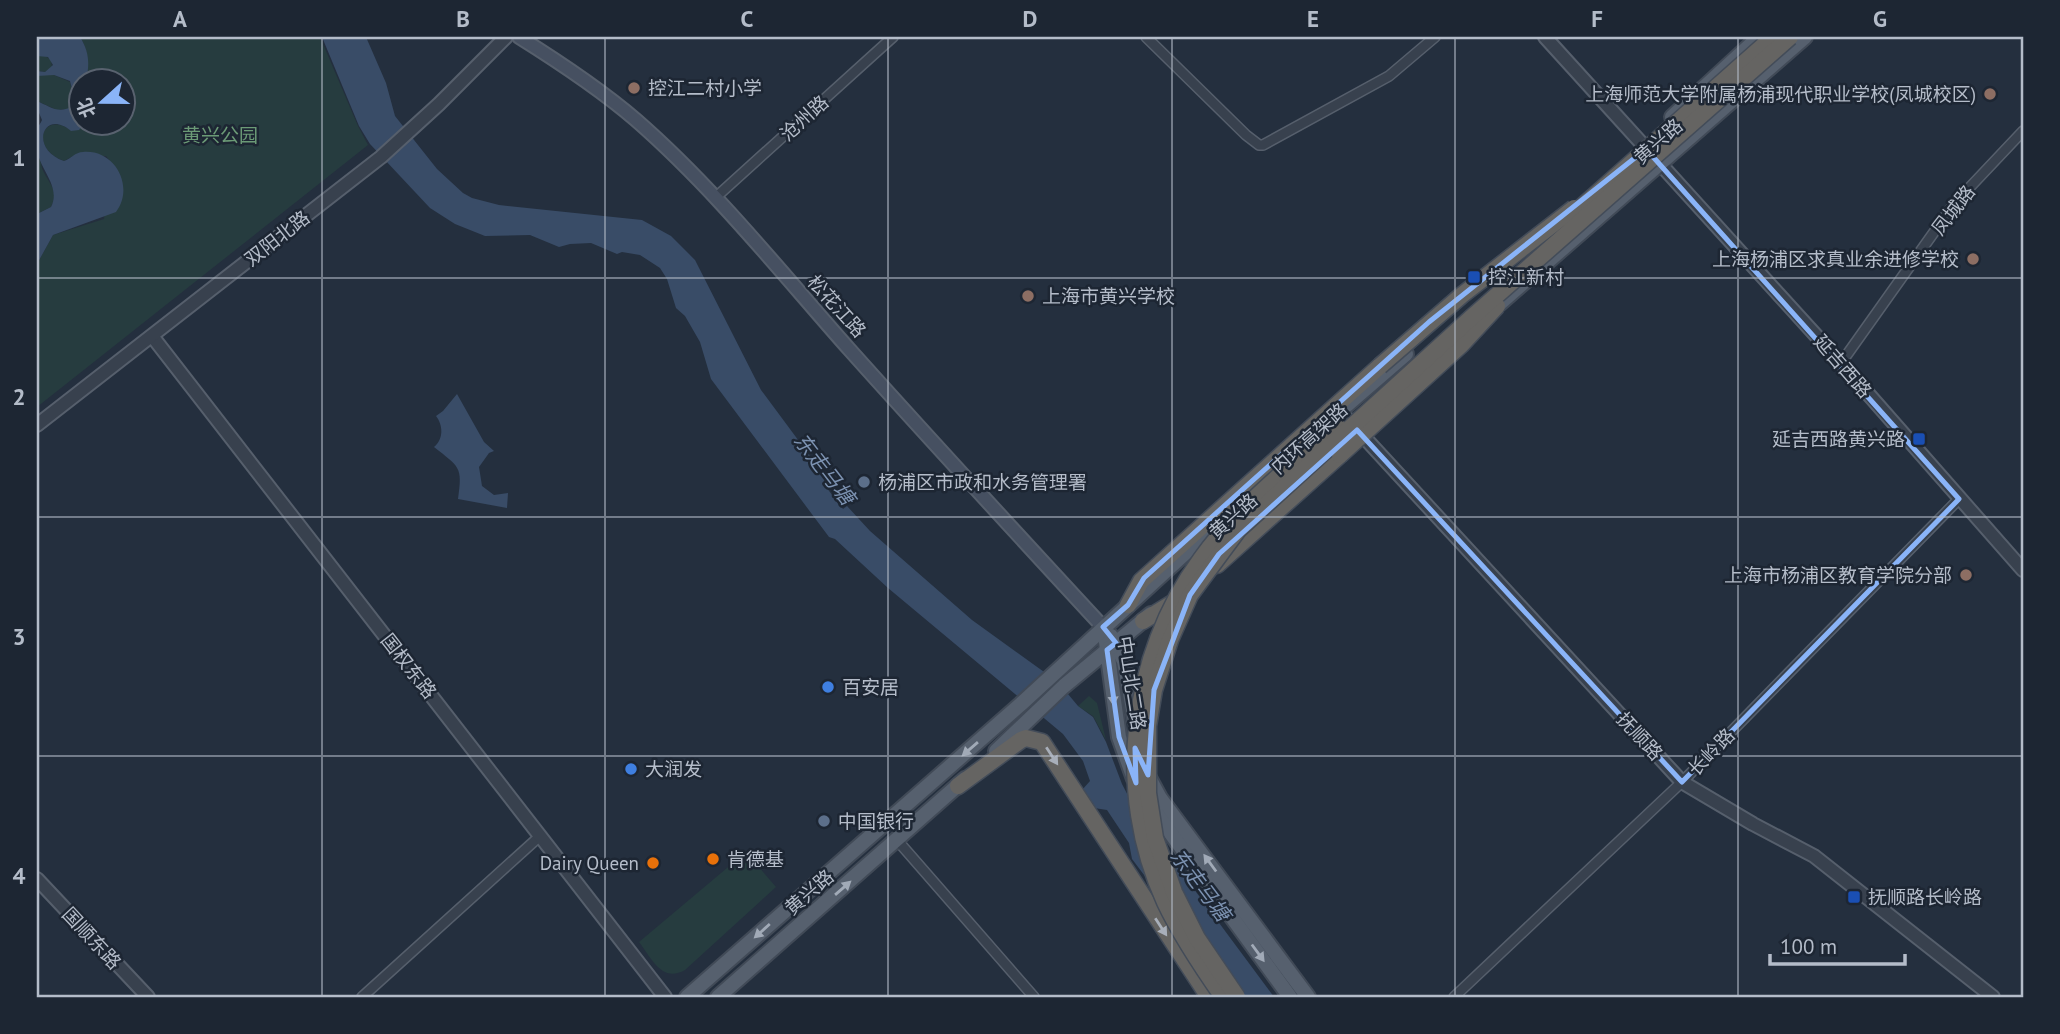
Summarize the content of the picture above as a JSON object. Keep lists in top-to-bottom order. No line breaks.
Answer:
{"streets":{"highway":["内环高架路"],"main road":["黄兴路","松花江路","中山北二路"],"street":["沧州路","凤城路","双阳北路","延吉西路","国权东路","抚顺路","长岭路","国顺东路"]},"crossings":[["沧州路","松花江路"],["黄兴路","松花江路"],["黄兴路","延吉西路"],["黄兴路","中山北二路"],["黄兴路","抚顺路"],["凤城路","延吉西路"],["双阳北路","国权东路"],["松花江路","中山北二路"],["延吉西路","长岭路"],["抚顺路","长岭路"]],"water":["东走马塘"],"parks":["黄兴公园"],"places":{"other":["控江二村小学","上海师范大学附属杨浦现代职业学校(凤城校区)","上海杨浦区求真业余进修学校","上海市黄兴学校","杨浦区市政和水务管理署","上海市杨浦区教育学院分部","百安居","大润发","中国银行","肯德基","Dairy Queen"],"transit":["控江新村","延吉西路黄兴路","抚顺路长岭路"]},"scale_bar":"100 m","north":"left","grid":{"columns":["A","B","C","D","E","F","G"],"rows":["1","2","3","4"]}}
